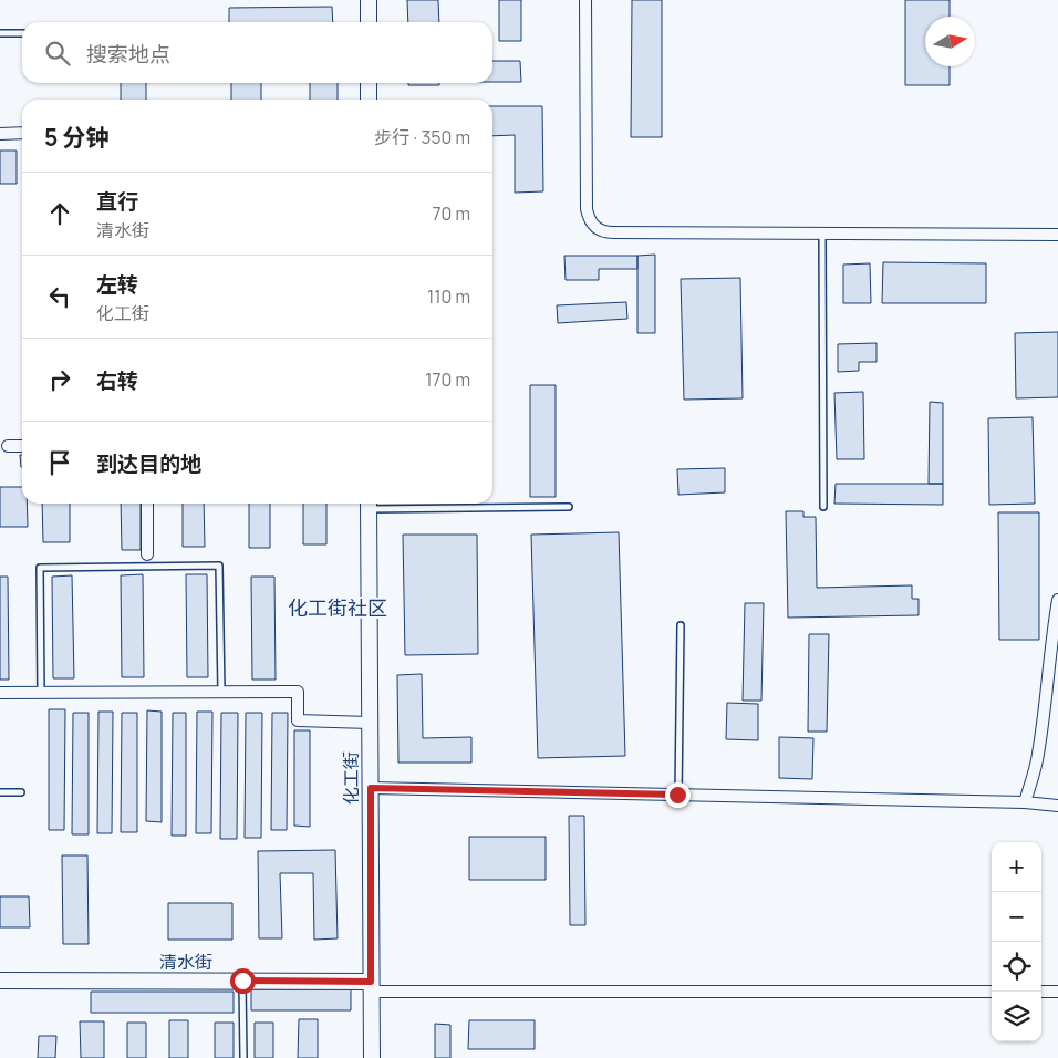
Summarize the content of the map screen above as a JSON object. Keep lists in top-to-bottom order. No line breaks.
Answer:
{"streets":{"street":["化工街","清水街"]},"crossings":[["化工街","清水街"]],"districts":["化工街社区"],"north":"right","page":{"search":"搜索地点","heading":["5 分钟","步行 · 350 m"],"list":[["直行","清水街","70 m"],["左转","化工街","110 m"],["右转","170 m"],"到达目的地"],"map_buttons":["+","−"]}}
